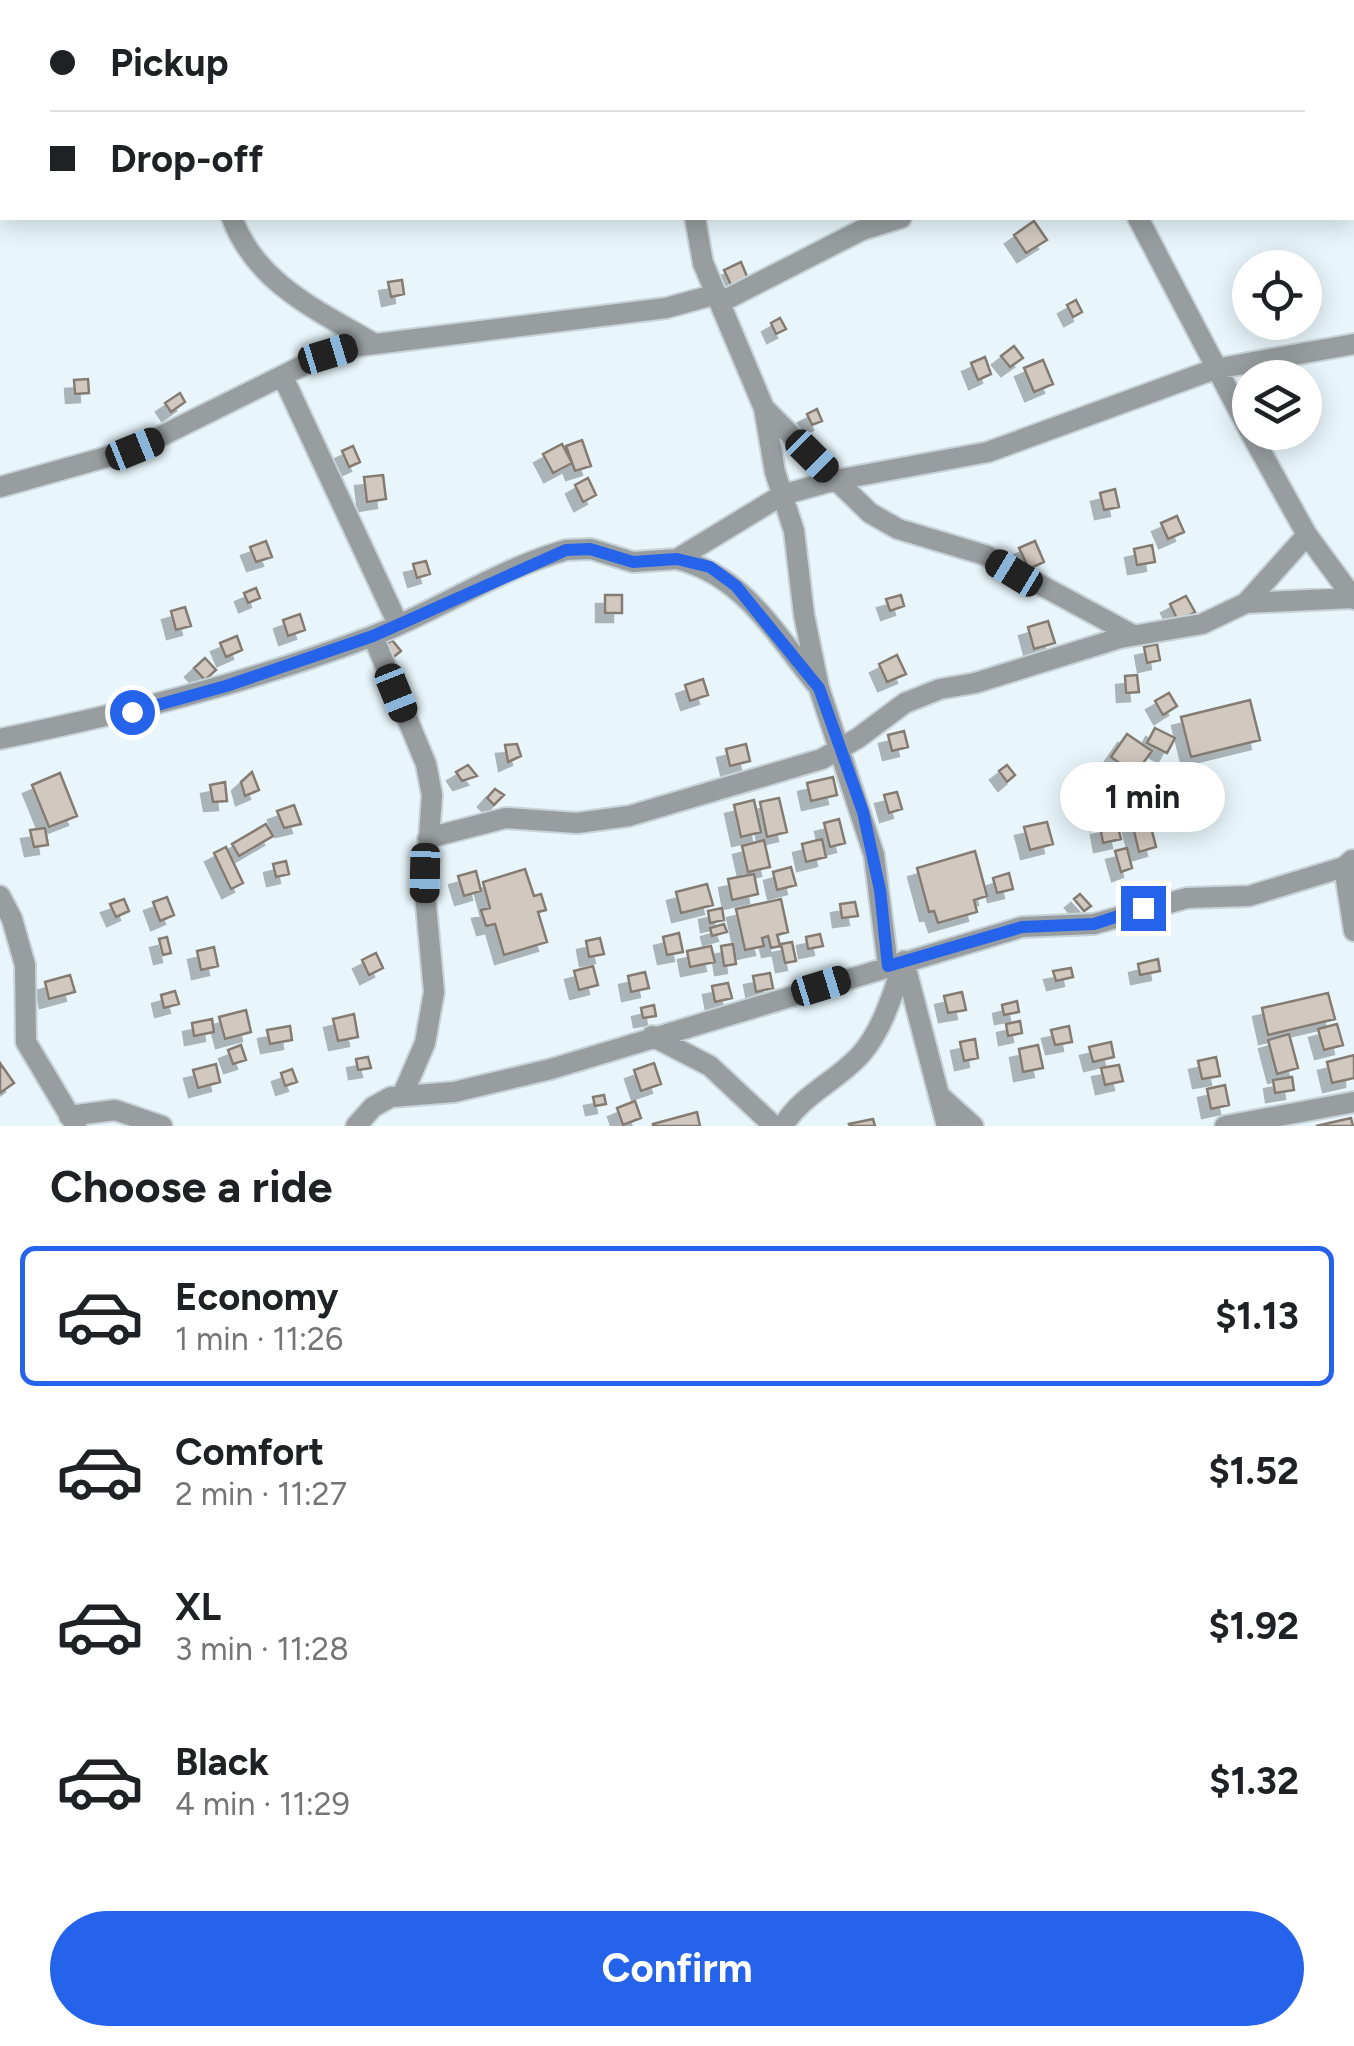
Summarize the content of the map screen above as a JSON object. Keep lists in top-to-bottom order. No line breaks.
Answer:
{"page":{"banner":["Pickup","Drop-off"],"bubble":"1 min","heading":"Choose a ride","list":[{"name":"Economy","note":"1 min · 11:26","value":"$1.13"},{"name":"Comfort","note":"2 min · 11:27","value":"$1.52"},{"name":"XL","note":"3 min · 11:28","value":"$1.92"},{"name":"Black","note":"4 min · 11:29","value":"$1.32"}],"buttons":"Confirm"}}
